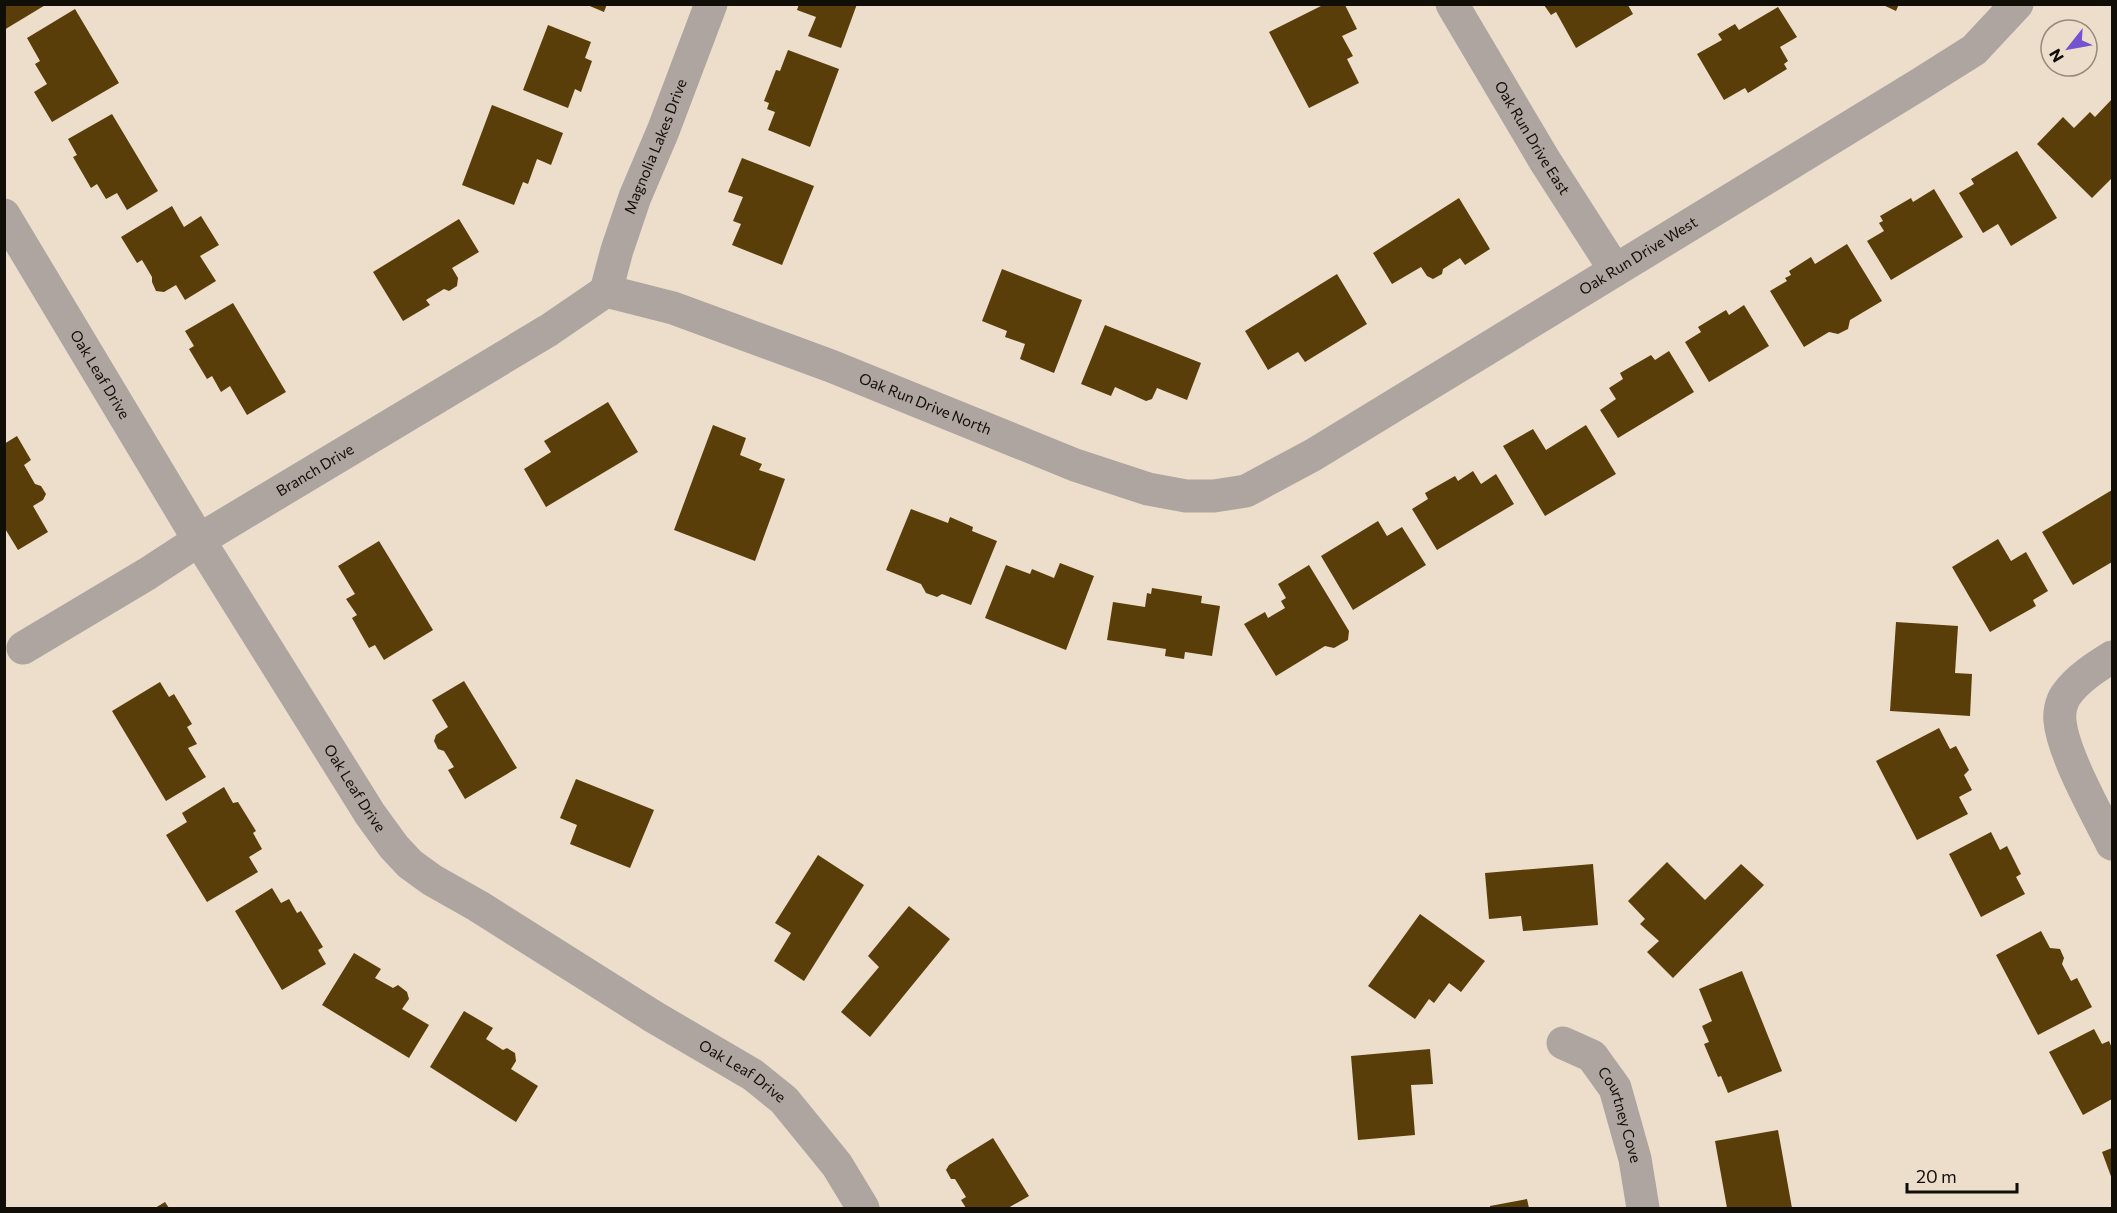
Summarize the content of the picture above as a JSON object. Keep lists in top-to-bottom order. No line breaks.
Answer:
{"streets":{"street":["Oak Run Drive East","Magnolia Lakes Drive","Oak Run Drive West","Oak Leaf Drive","Oak Run Drive North","Branch Drive","Courtney Cove"]},"crossings":[["Oak Run Drive East","Oak Run Drive West"],["Magnolia Lakes Drive","Oak Run Drive North"],["Magnolia Lakes Drive","Branch Drive"],["Oak Run Drive West","Oak Run Drive North"],["Oak Leaf Drive","Branch Drive"],["Oak Run Drive North","Branch Drive"]],"scale_bar":"20 m","north":"bottom left"}
